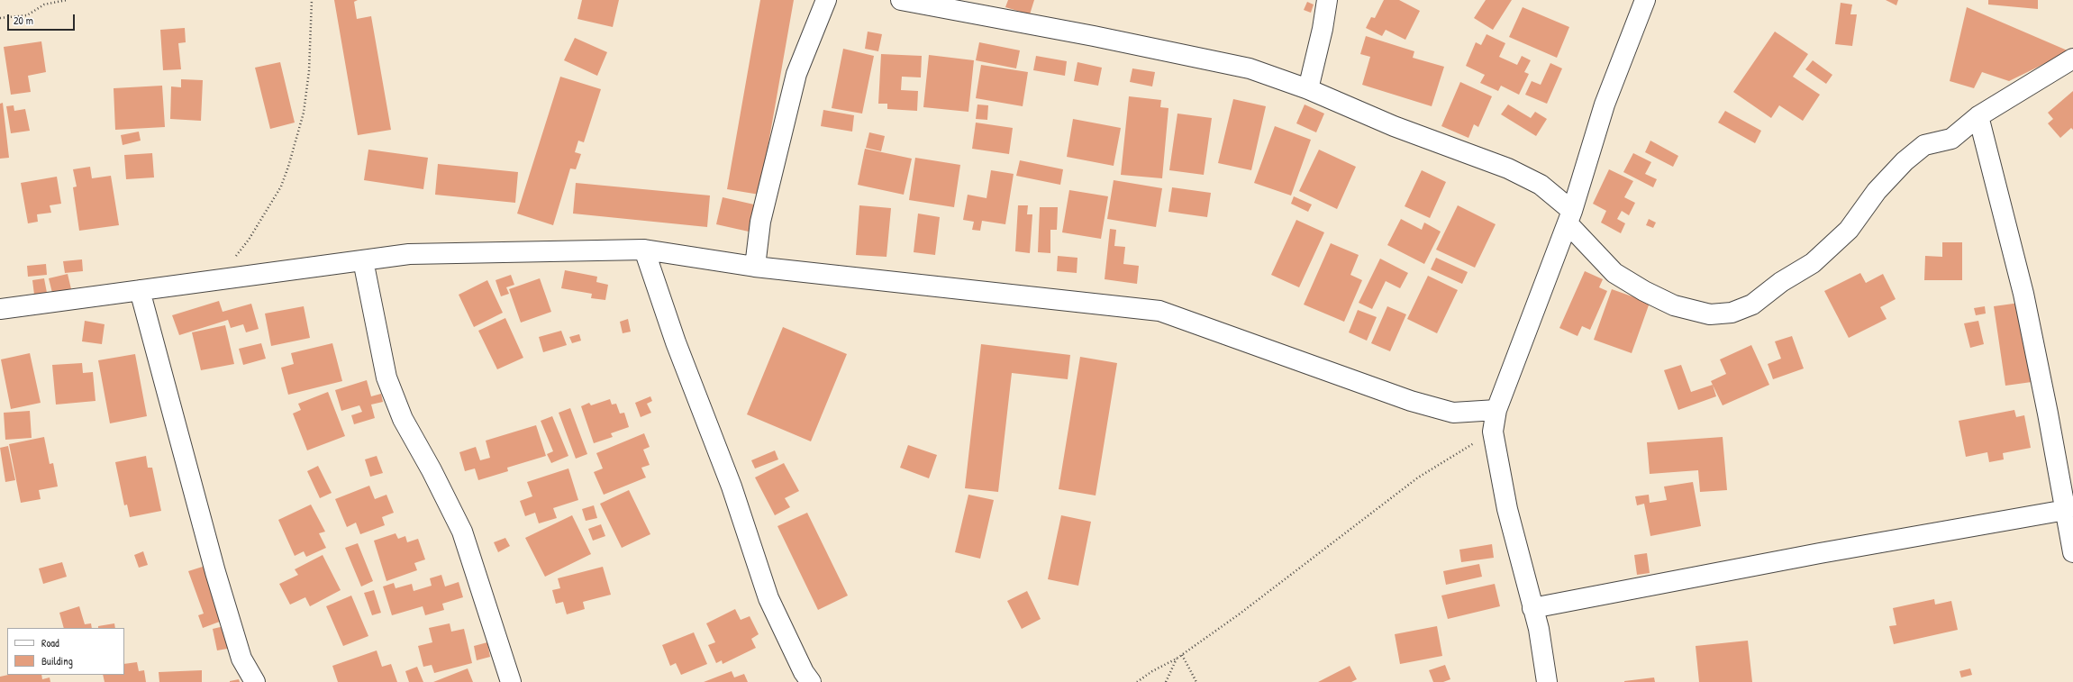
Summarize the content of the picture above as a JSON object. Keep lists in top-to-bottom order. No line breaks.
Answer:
{"legend":["Road","Building"],"scale_bar":"20 m"}
